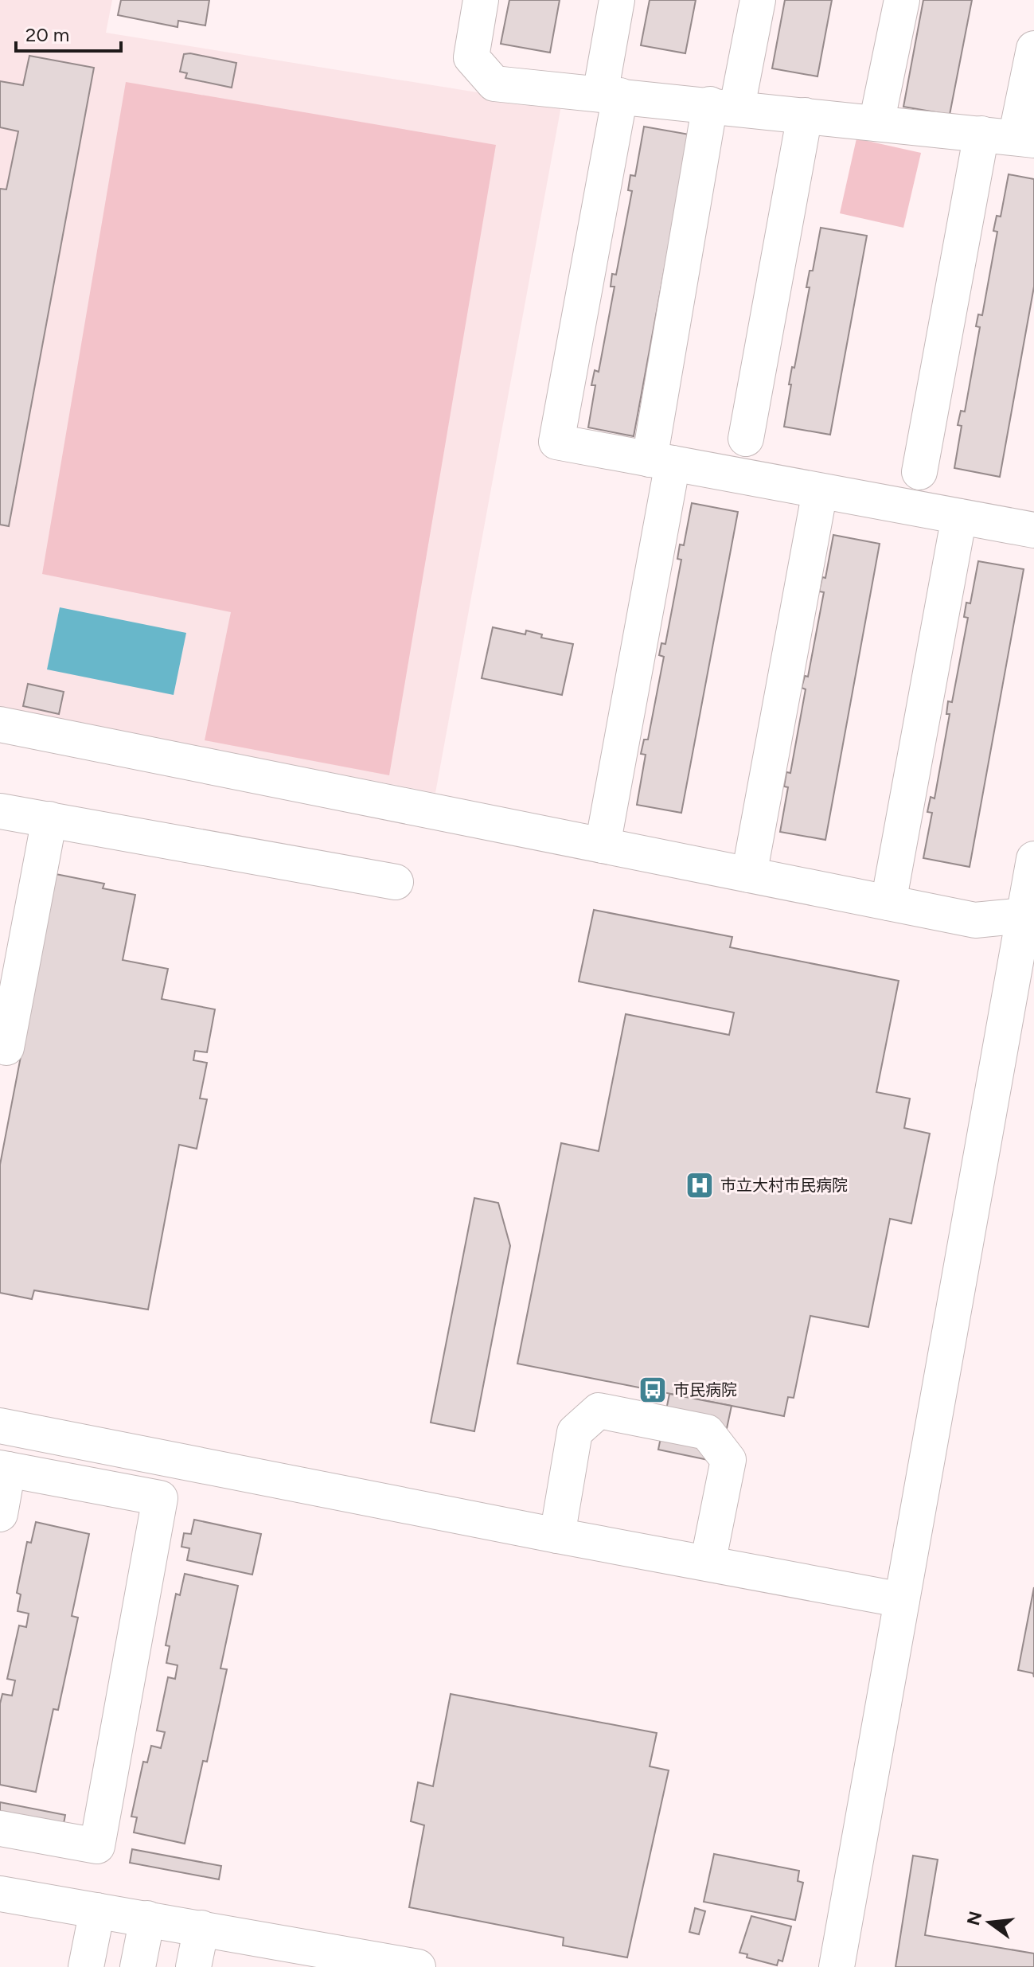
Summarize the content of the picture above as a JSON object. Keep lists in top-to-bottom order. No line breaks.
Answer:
{"places":{"hospital":["市立大村市民病院"],"bus stop":["市民病院"]},"scale_bar":"20 m","north":"left"}
